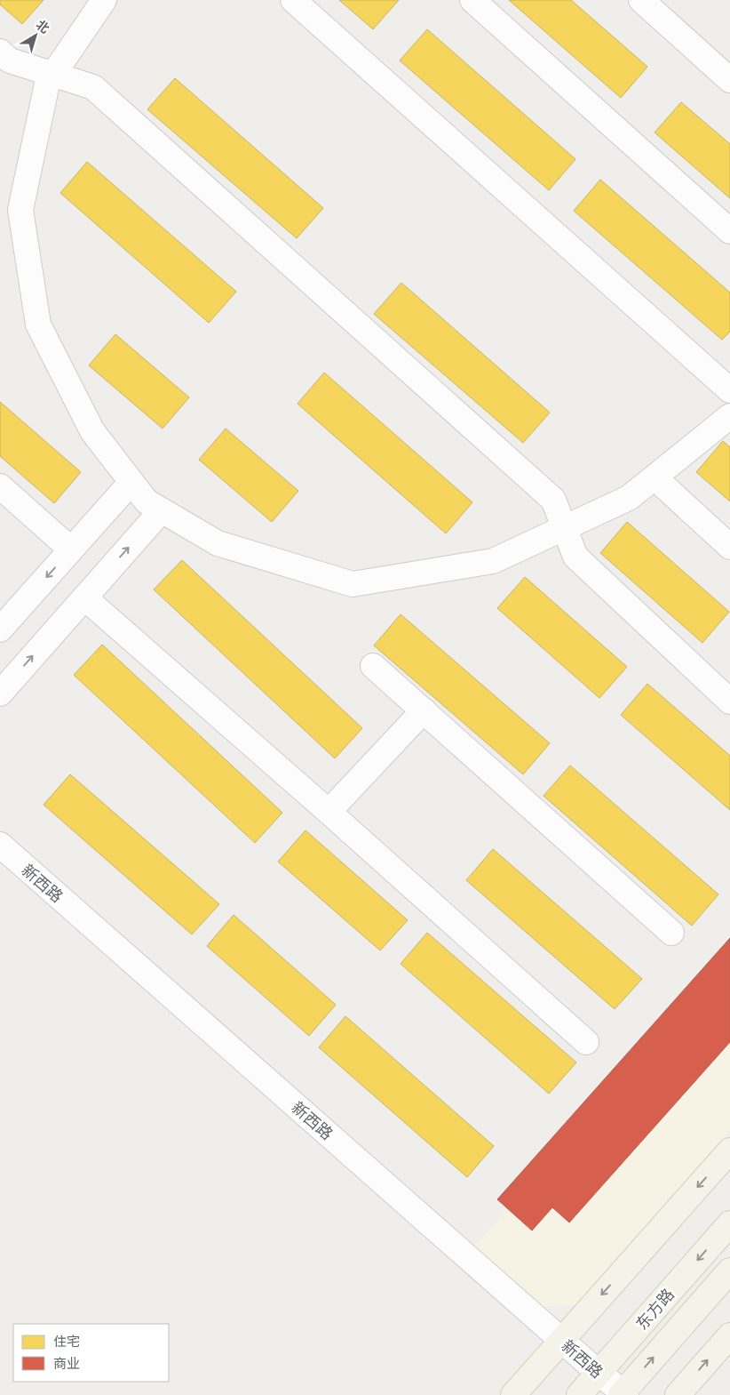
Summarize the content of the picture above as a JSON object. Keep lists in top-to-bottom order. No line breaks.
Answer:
{"streets":{"main road":["东方路"],"street":["新西路"]},"crossings":[["新西路","东方路"]],"legend":["住宅","商业"],"north":"top right"}
